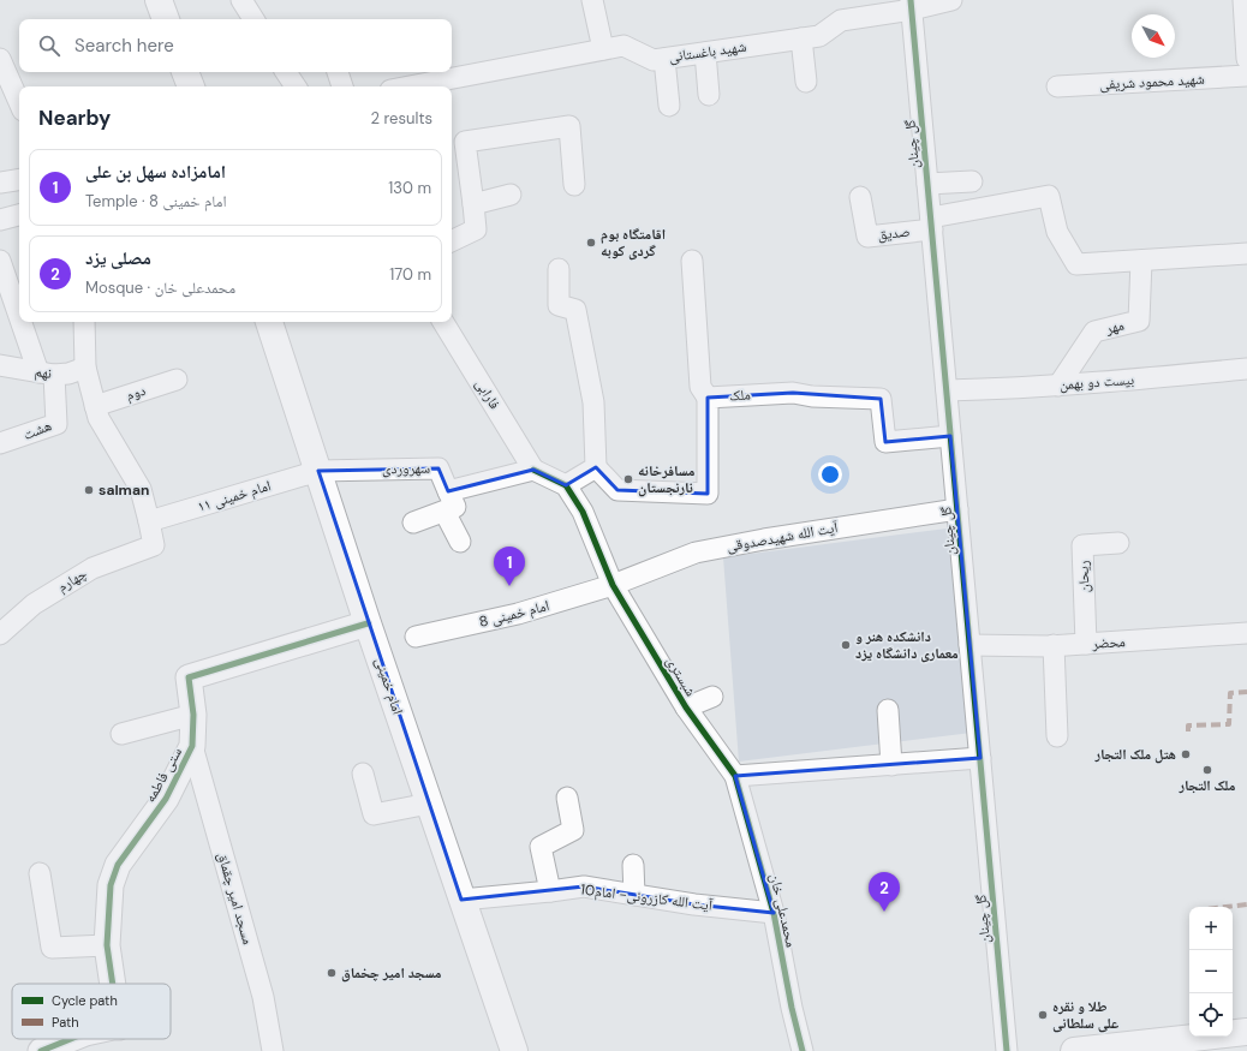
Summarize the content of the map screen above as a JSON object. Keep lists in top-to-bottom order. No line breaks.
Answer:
{"streets":{"main road":["امام خمینی"],"street":["شهید باغستانی","شهید محمود شریفی","گل چینان","صدیق","مهر","نهم","بیست دو بهمن","دوم","فارابی","ملک","هشت","سهروردی","امام خمینی ۱۱","آیت الله شهیدصدوقی","ریحان","چهارم","امام خمینی 8","محضر","شبستری","ستی فاطمه","آیت الله کازرونی- امام10","مسجد امیر چقماق","محمدعلی خان"]},"crossings":[["شهید باغستانی","گل چینان"],["گل چینان","صدیق"],["گل چینان","بیست دو بهمن"],["گل چینان","ملک"],["گل چینان","آیت الله شهیدصدوقی"],["گل چینان","محضر"],["مهر","بیست دو بهمن"],["نهم","هشت"],["سهروردی","امام خمینی ۱۱"],["سهروردی","امام خمینی"],["امام خمینی ۱۱","چهارم"],["امام خمینی ۱۱","امام خمینی"],["آیت الله شهیدصدوقی","امام خمینی 8"],["آیت الله شهیدصدوقی","شبستری"],["ریحان","محضر"],["امام خمینی 8","شبستری"],["شبستری","محمدعلی خان"],["امام خمینی","ستی فاطمه"],["امام خمینی","آیت الله کازرونی- امام10"],["ستی فاطمه","مسجد امیر چقماق"],["آیت الله کازرونی- امام10","محمدعلی خان"]],"places":["اقامتگاه بوم گردی کوبه","مسافرخانه نارنجستان","salman","دانشکده هنر و معماری دانشگاه یزد","هتل ملک التجار","ملک التجار","مسجد امیر چخماق","طلا و نقره علی سلطانی"],"legend":["Cycle path","Path"],"north":"bottom right","page":{"search":"Search here","heading":["Nearby","2 results"],"list":[{"mark":"1","name":"امامزاده سهل بن علی","note":"Temple · امام خمینی 8","value":"130 m"},{"mark":"2","name":"مصلی یزد","note":"Mosque · محمدعلی خان","value":"170 m"}],"pins":["1","2"],"map_buttons":["+","−"]}}
